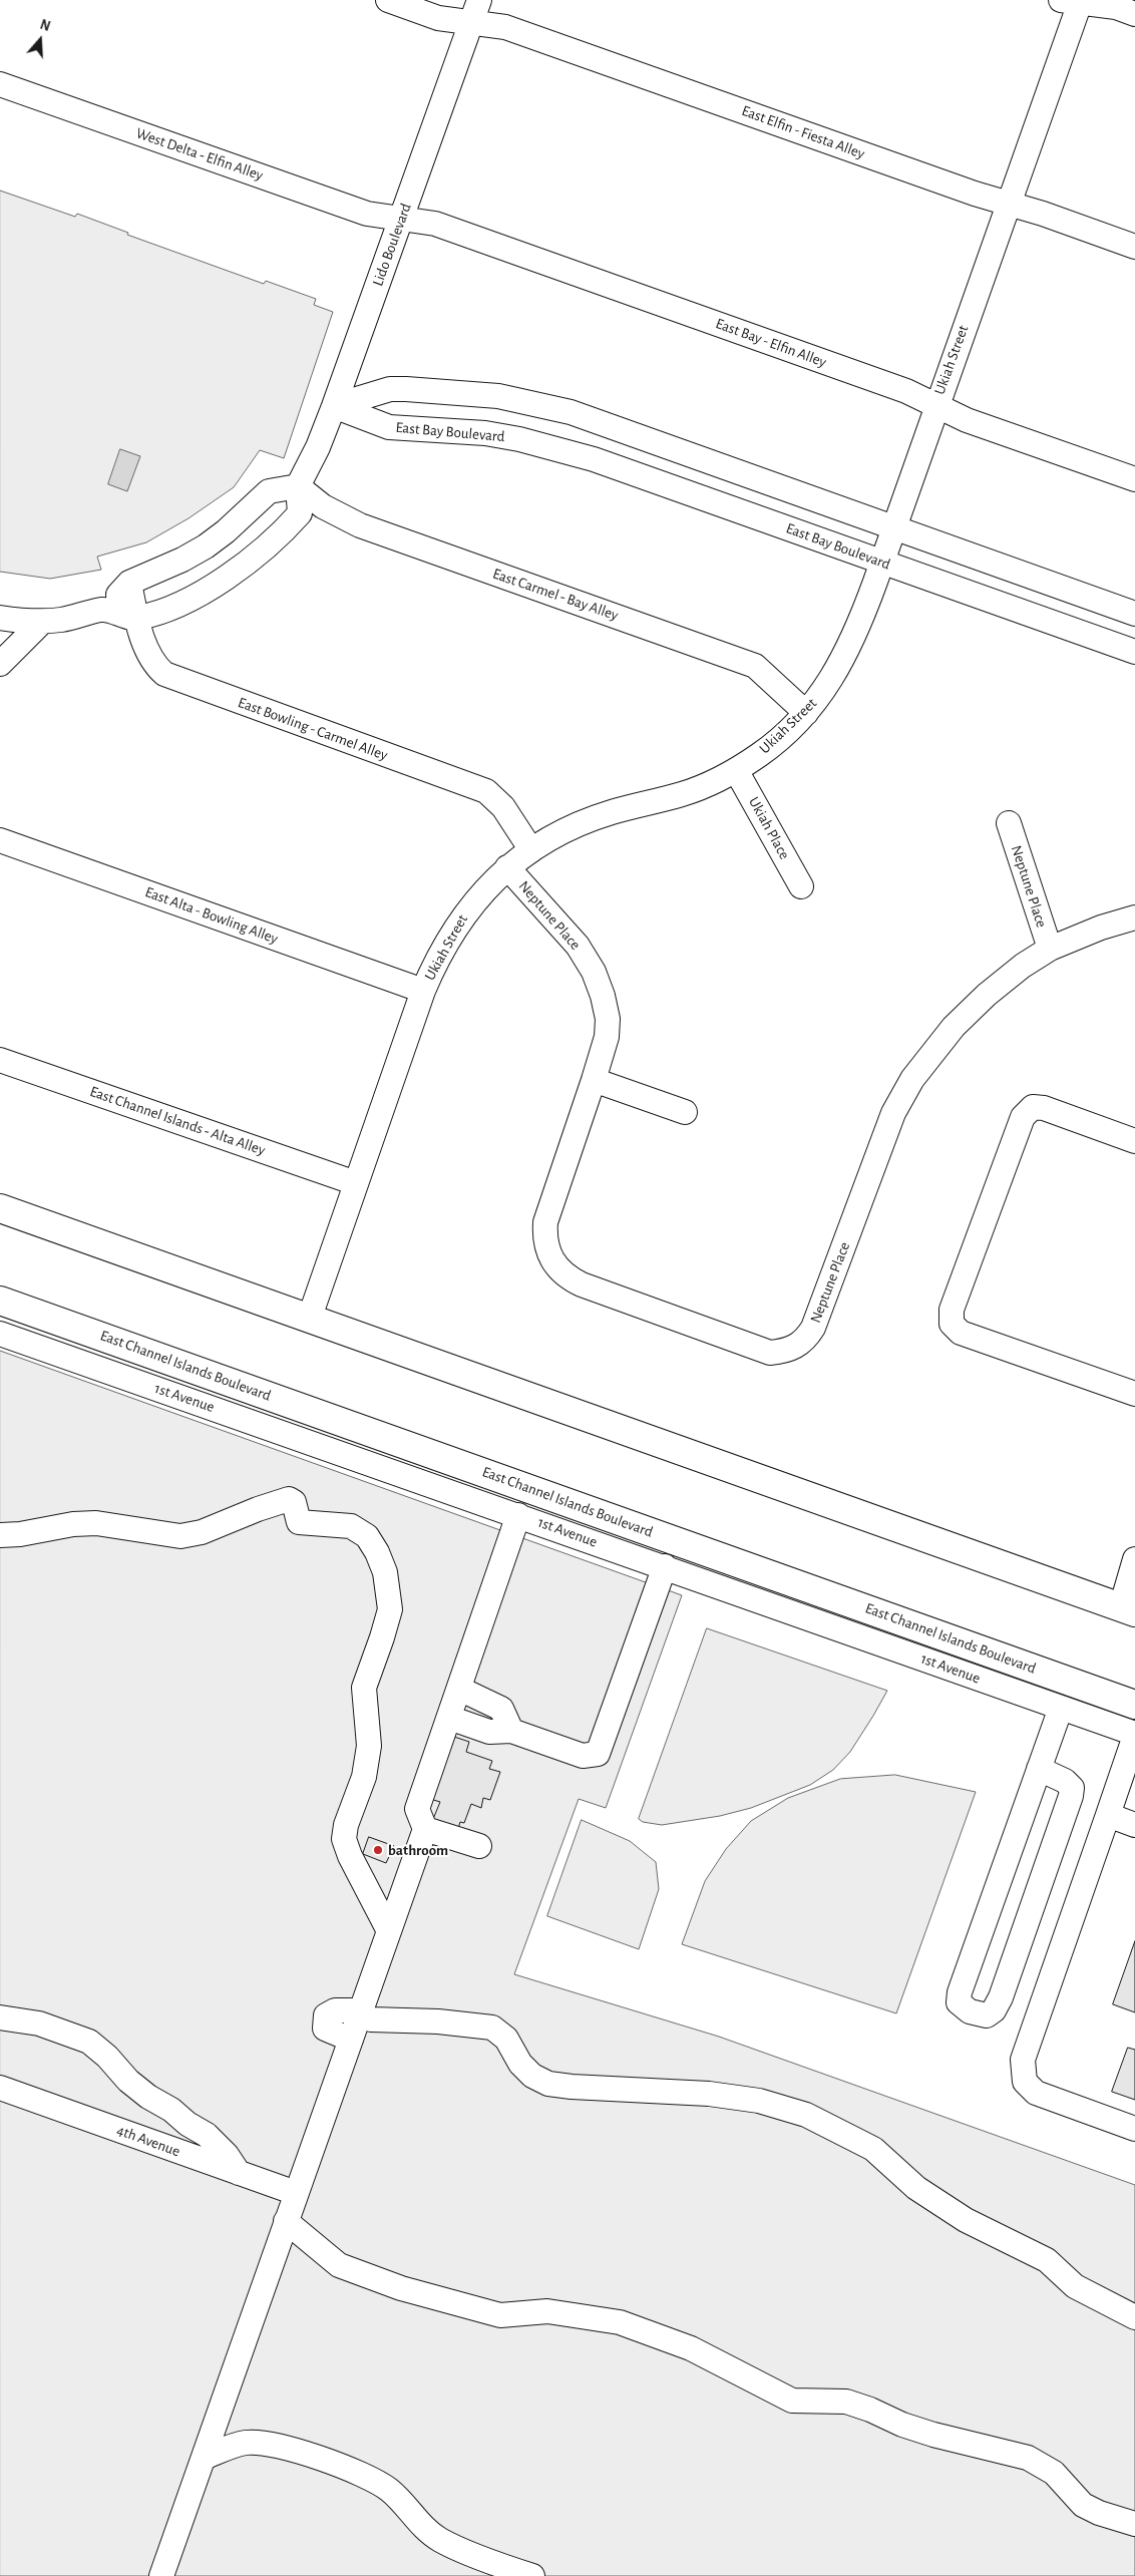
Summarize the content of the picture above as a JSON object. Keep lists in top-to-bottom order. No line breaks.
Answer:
{"streets":{"main road":["East Channel Islands Boulevard"],"street":["East Elfin - Fiesta Alley","West Delta - Elfin Alley","Lido Boulevard","East Bay - Elfin Alley","Ukiah Street","East Bay Boulevard","East Carmel - Bay Alley","East Bowling - Carmel Alley","Ukiah Place","Neptune Place","East Alta - Bowling Alley","East Channel Islands - Alta Alley","1st Avenue","4th Avenue"]},"crossings":[["East Elfin - Fiesta Alley","Lido Boulevard"],["East Elfin - Fiesta Alley","Ukiah Street"],["West Delta - Elfin Alley","Lido Boulevard"],["West Delta - Elfin Alley","East Bay - Elfin Alley"],["Lido Boulevard","East Bay - Elfin Alley"],["Lido Boulevard","East Bay Boulevard"],["Lido Boulevard","East Carmel - Bay Alley"],["East Bay - Elfin Alley","Ukiah Street"],["Ukiah Street","East Bay Boulevard"],["Ukiah Street","East Carmel - Bay Alley"],["Ukiah Street","East Bowling - Carmel Alley"],["Ukiah Street","Ukiah Place"],["Ukiah Street","Neptune Place"],["Ukiah Street","East Alta - Bowling Alley"],["Ukiah Street","East Channel Islands - Alta Alley"]],"places":["bathroom"],"north":"top"}
